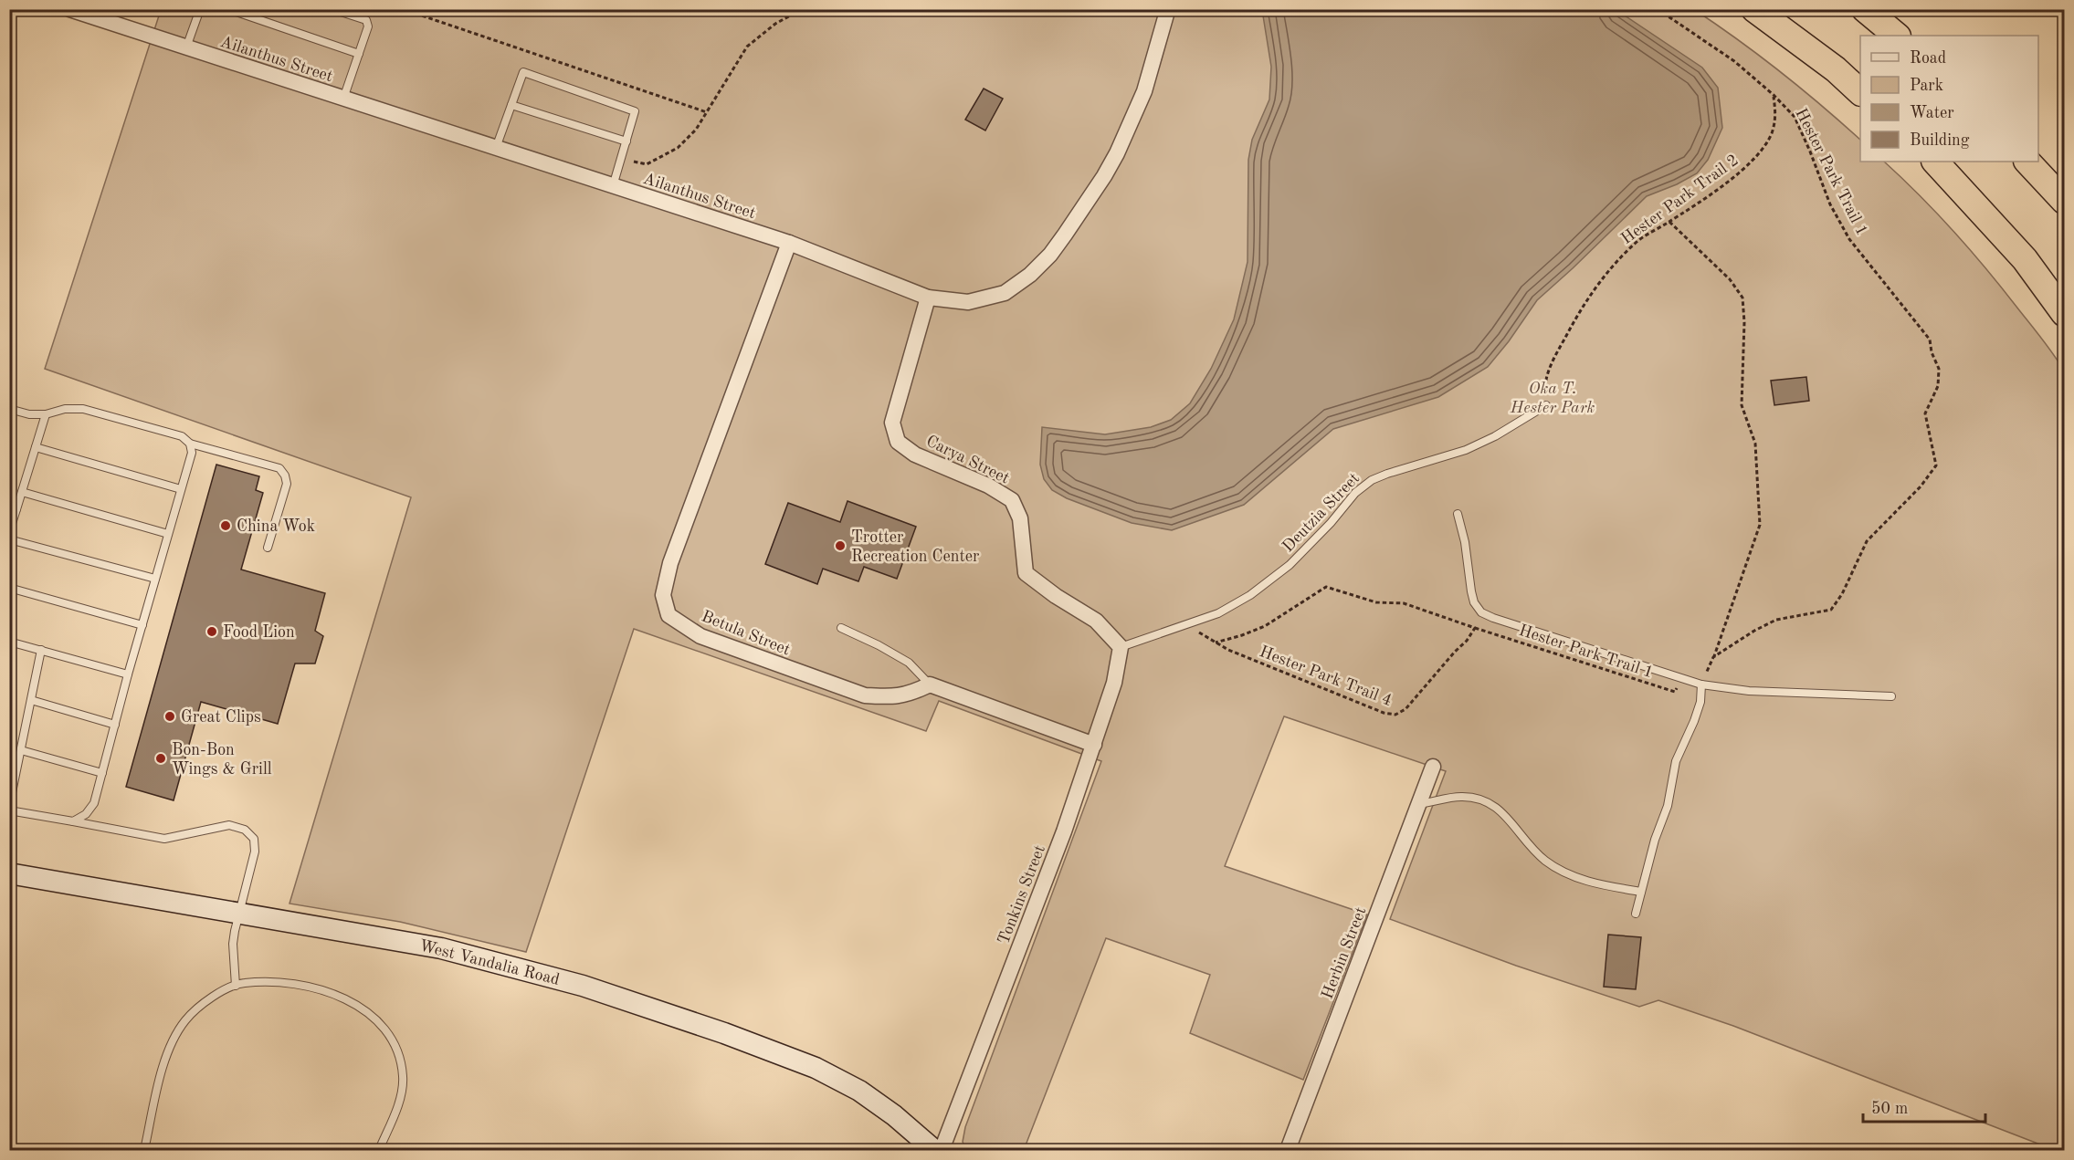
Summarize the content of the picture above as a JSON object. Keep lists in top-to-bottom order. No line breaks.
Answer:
{"streets":{"street":["Ailanthus Street","Carya Street","Betula Street","Tonkins Street","Herbin Street","West Vandalia Road"],"lane":["Deutzia Street"],"path":["Hester Park Trail 1","Hester Park Trail 2","Hester Park Trail 4"]},"crossings":[["Ailanthus Street","Carya Street"],["Ailanthus Street","Betula Street"],["Hester Park Trail 1","Hester Park Trail 2"],["Hester Park Trail 1","Hester Park Trail 4"],["Hester Park Trail 2","Deutzia Street"],["Carya Street","Deutzia Street"],["Carya Street","Tonkins Street"],["Deutzia Street","Hester Park Trail 4"],["Deutzia Street","Tonkins Street"]],"parks":["Oka T. Hester Park"],"places":["China Wok","Trotter Recreation Center","Food Lion","Great Clips","Bon-Bon Wings & Grill"],"legend":["Road","Park","Water","Building"],"scale_bar":"50 m"}
